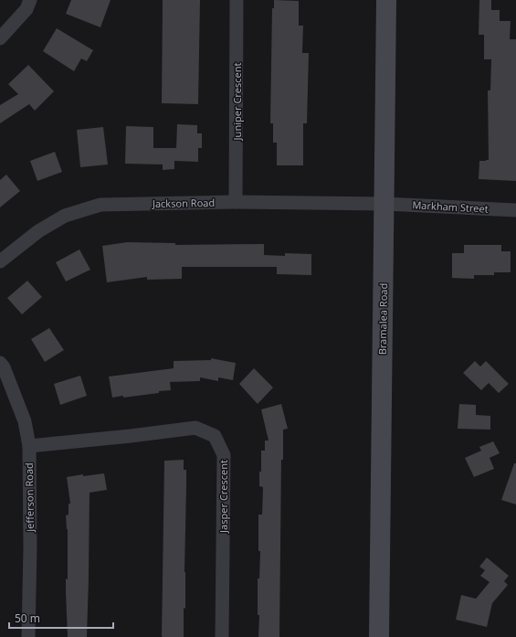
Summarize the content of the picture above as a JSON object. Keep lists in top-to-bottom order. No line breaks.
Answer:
{"streets":{"main road":["Bramalea Road"],"street":["Juniper Crescent","Jackson Road","Markham Street","Jasper Crescent","Jefferson Road"]},"crossings":[["Juniper Crescent","Jackson Road"],["Jackson Road","Markham Street"],["Jackson Road","Bramalea Road"],["Markham Street","Bramalea Road"],["Jasper Crescent","Jefferson Road"]],"scale_bar":"50 m"}
